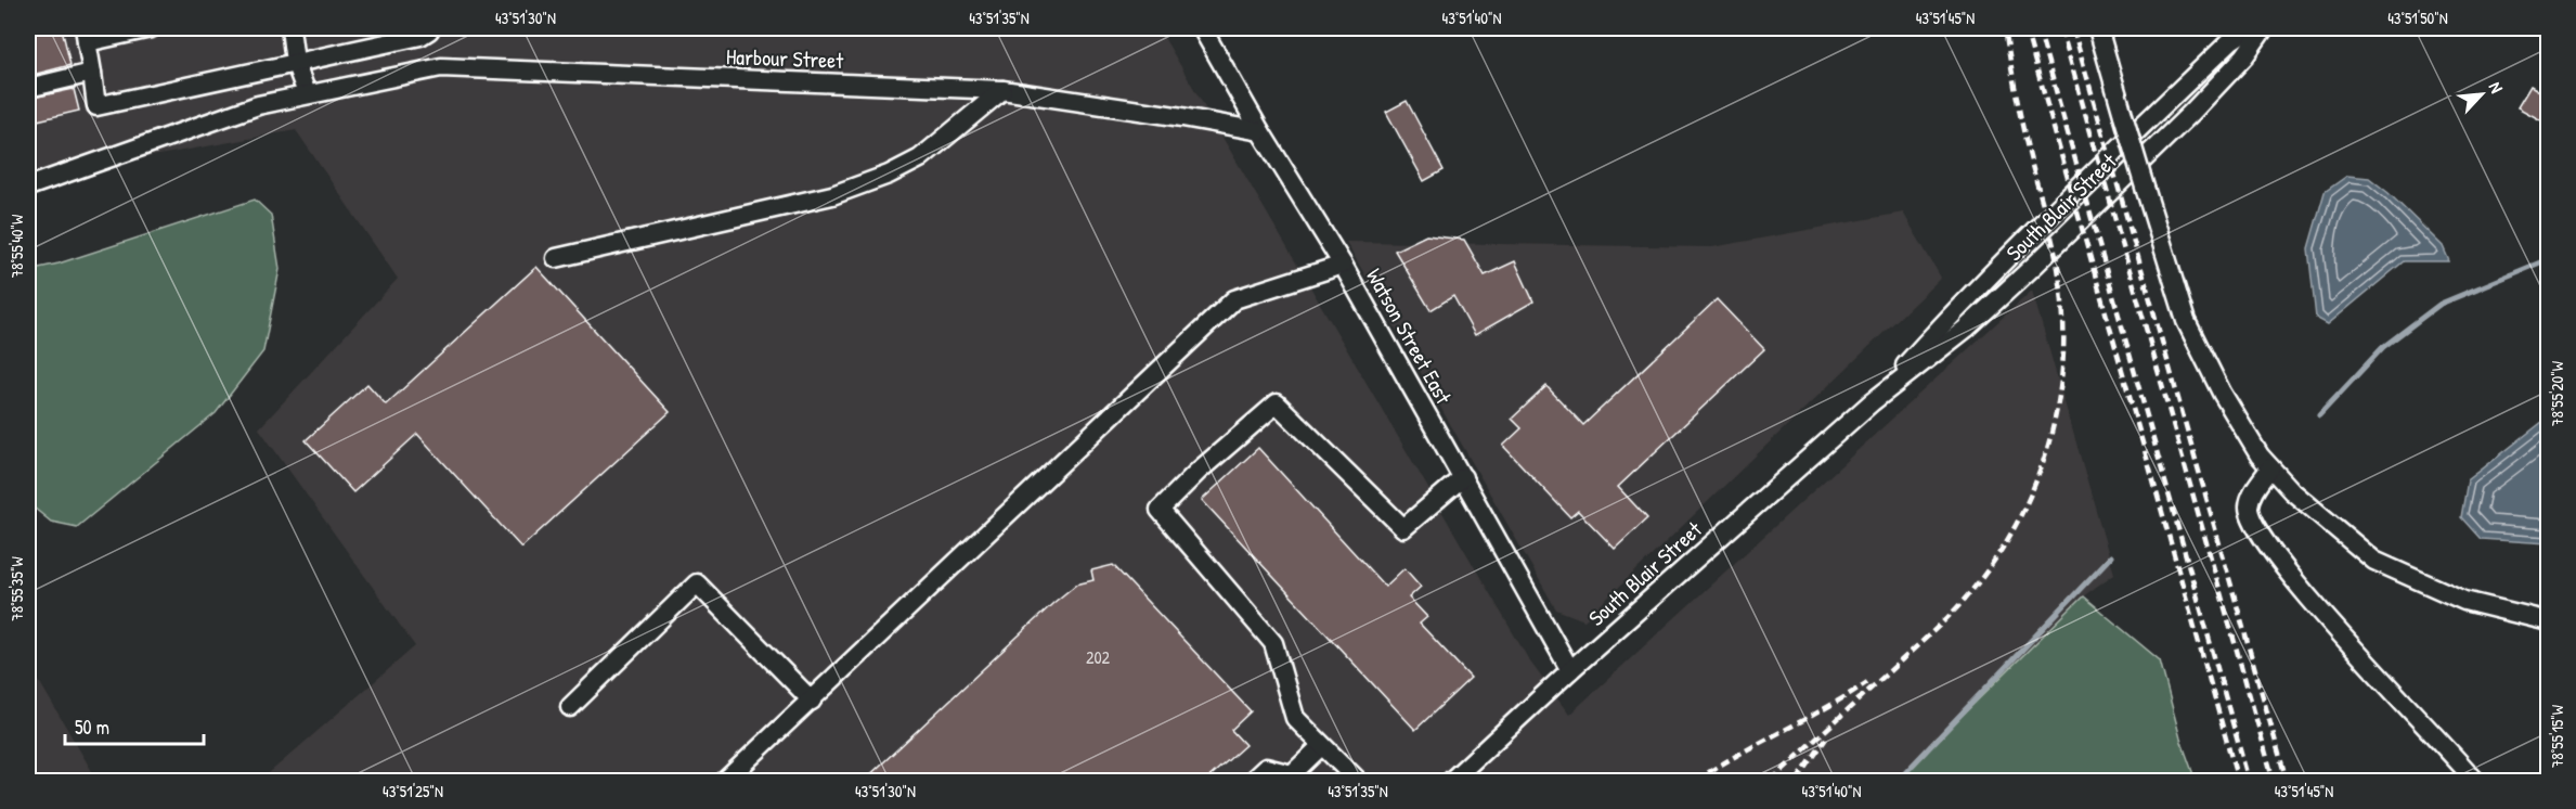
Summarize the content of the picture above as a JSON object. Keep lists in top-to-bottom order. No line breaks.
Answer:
{"streets":{"street":["Harbour Street","South Blair Street","Watson Street East"]},"crossings":[["Harbour Street","Watson Street East"],["South Blair Street","Watson Street East"]],"house_numbers":["202"],"scale_bar":"50 m","north":"top right","coordinates":["43°51'30\"N","43°51'35\"N","43°51'40\"N","43°51'45\"N","43°51'50\"N","78°55'40\"W","78°55'20\"W","78°55'35\"W","78°55'15\"W","43°51'25\"N"]}
